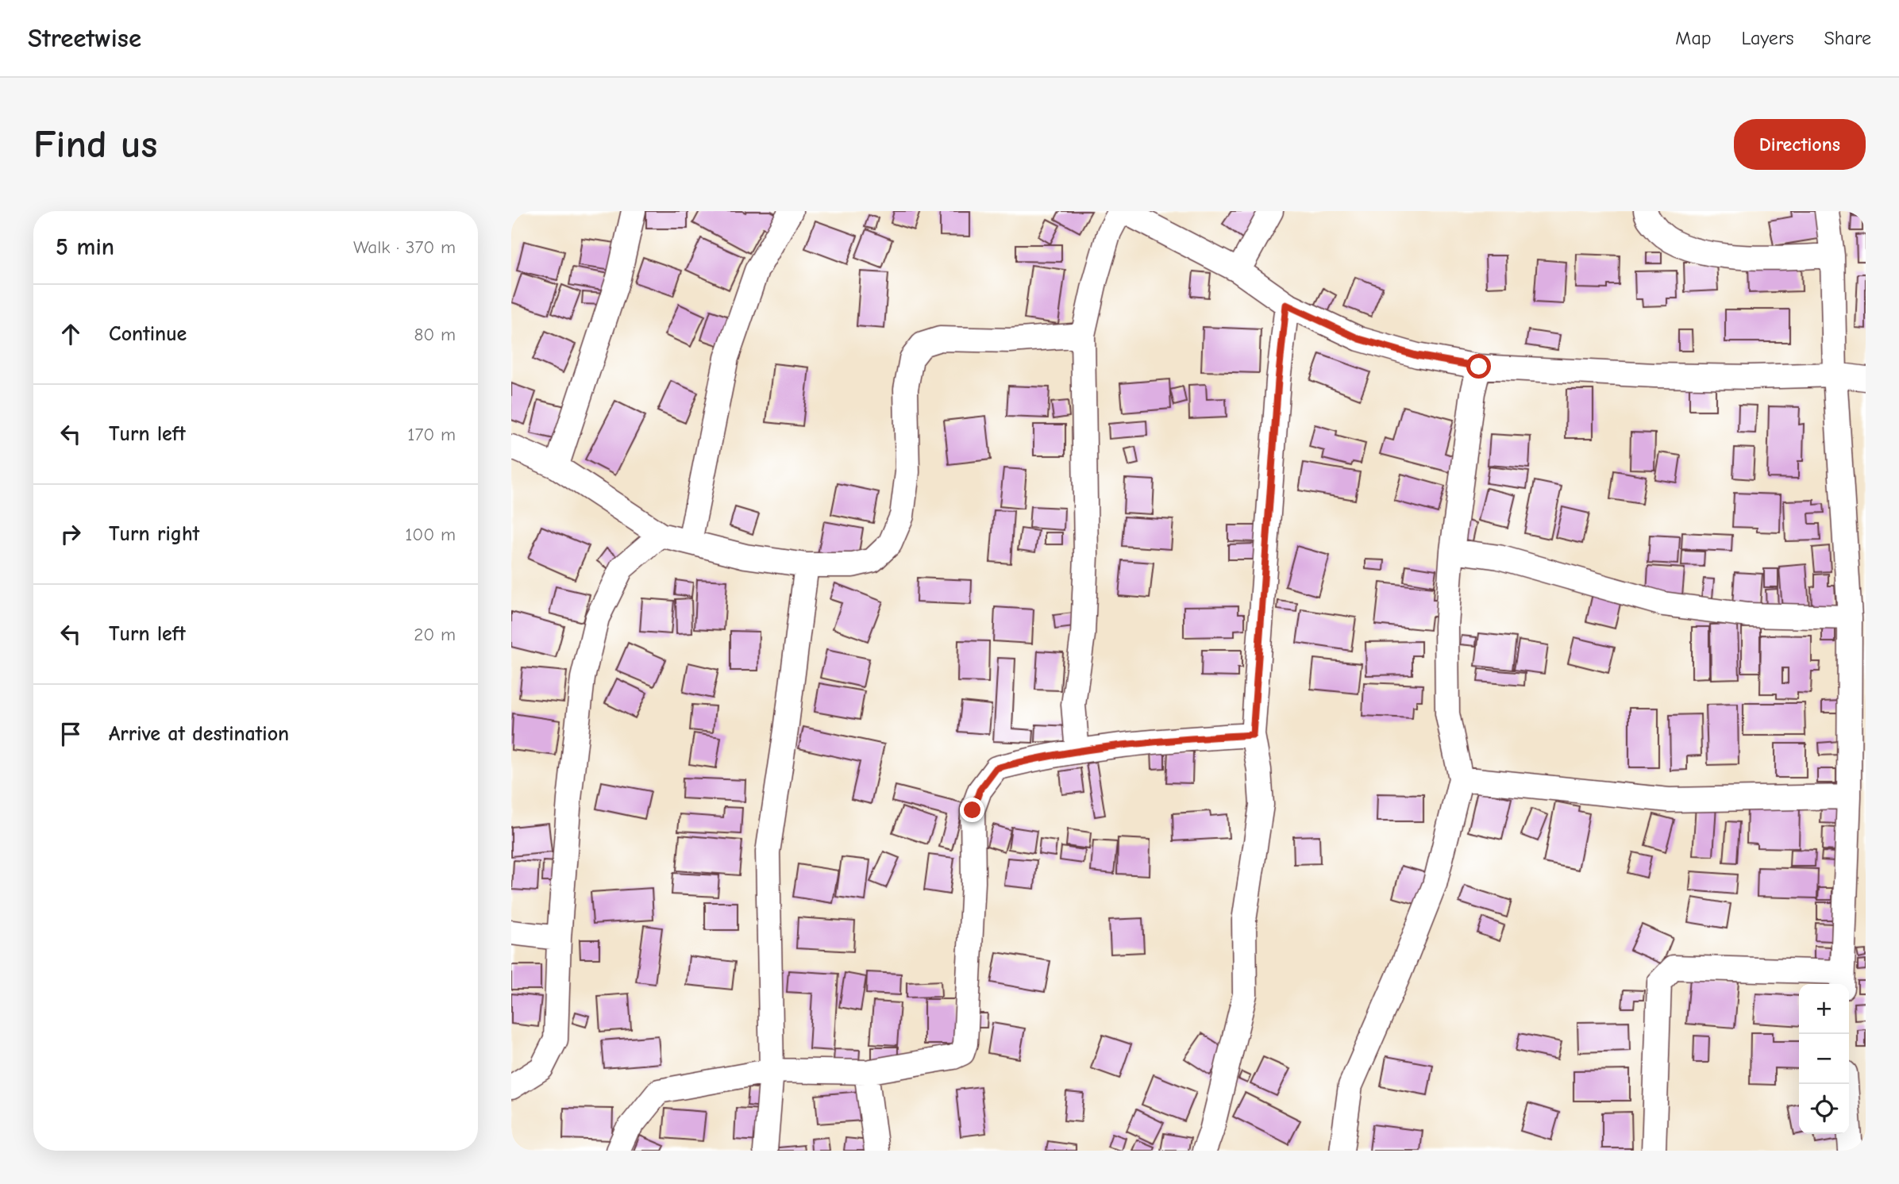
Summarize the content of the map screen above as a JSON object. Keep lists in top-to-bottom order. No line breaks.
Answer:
{"page":{"header":"Streetwise","nav":["Map","Layers","Share"],"buttons":"Directions","title":"Find us","heading":["5 min","Walk · 370 m"],"list":[["Continue","80 m"],["Turn left","170 m"],["Turn right","100 m"],["Turn left","20 m"],"Arrive at destination"],"map_buttons":["+","−"]}}
